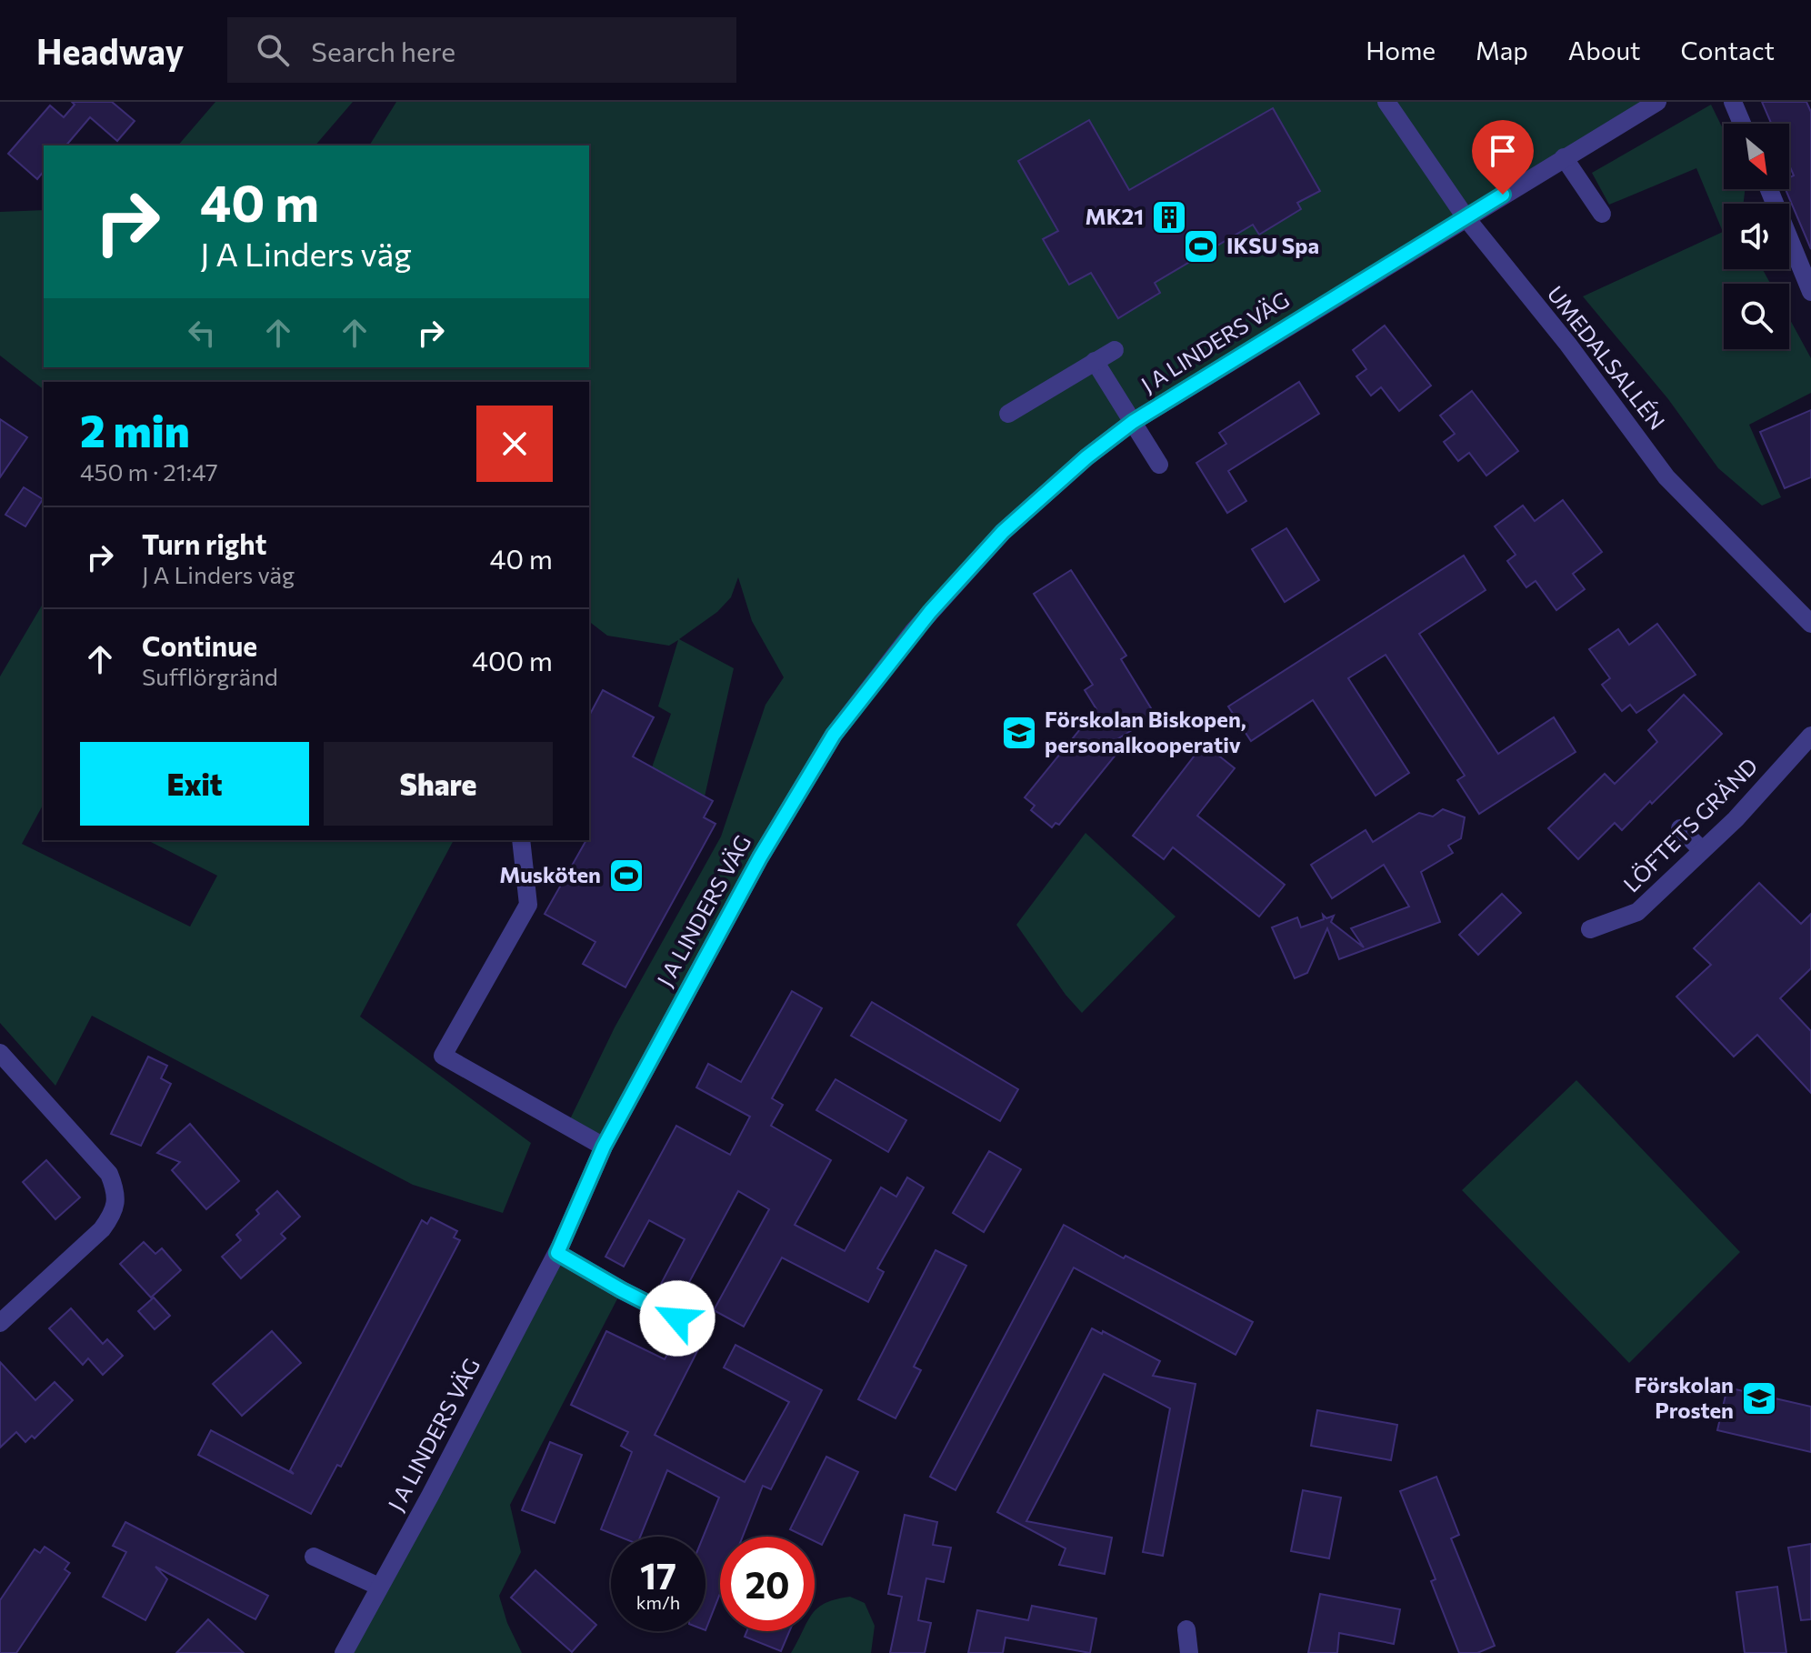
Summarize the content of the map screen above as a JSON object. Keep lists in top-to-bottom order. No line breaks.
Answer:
{"streets":{"street":["J A LINDERS VÄG","UMEDALSALLÉN","LÖFTETS GRÄND"]},"crossings":[["J A LINDERS VÄG","UMEDALSALLÉN"]],"places":{"building":["MK21"],"sports":["IKSU Spa","Musköten"],"school or university":["Förskolan Biskopen, personalkooperativ","Förskolan Prosten"]},"north":"bottom right","page":{"header":"Headway","search":"Search here","nav":["Home","Map","About","Contact"],"turn":["40 m","J A Linders väg"],"heading":["2 min","450 m · 21:47"],"list":[{"name":"Turn right","note":"J A Linders väg","value":"40 m"},{"name":"Continue","note":"Sufflörgränd","value":"400 m"}],"buttons":["Exit","Share"],"speed":"17 km/h","limit":"20"}}
